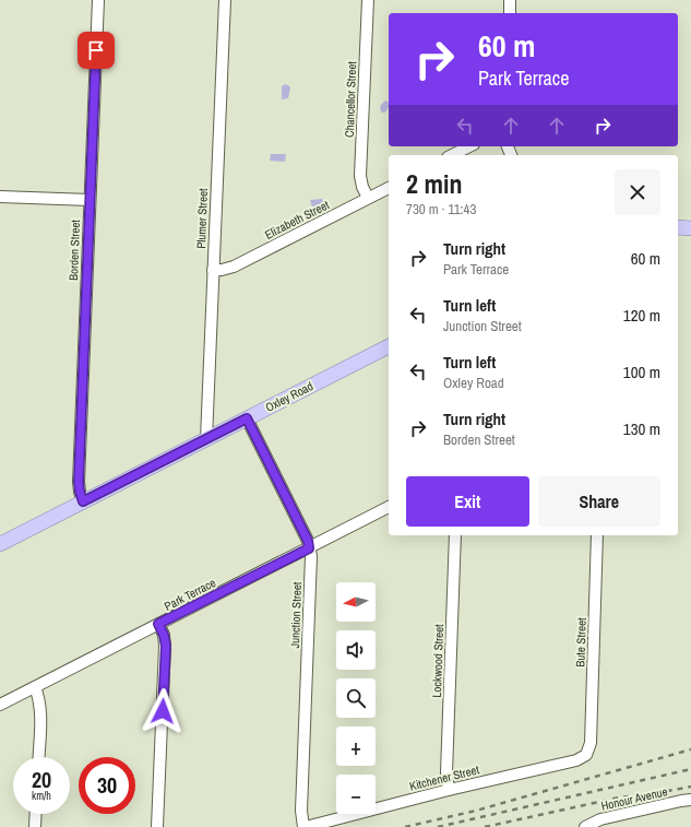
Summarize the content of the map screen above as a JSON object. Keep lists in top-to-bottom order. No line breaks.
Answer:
{"streets":{"main road":["Oxley Road"],"street":["Chancellor Street","Plumer Street","Elizabeth Street","Borden Street","Park Terrace","Junction Street","Bute Street","Lockwood Street","Kitchener Street","Honour Avenue"]},"crossings":[["Chancellor Street","Elizabeth Street"],["Plumer Street","Elizabeth Street"],["Plumer Street","Oxley Road"],["Borden Street","Oxley Road"],["Oxley Road","Junction Street"],["Park Terrace","Junction Street"],["Junction Street","Kitchener Street"],["Bute Street","Kitchener Street"],["Lockwood Street","Kitchener Street"]],"north":"left","page":{"turn":["60 m","Park Terrace"],"heading":["2 min","730 m · 11:43"],"list":[{"name":"Turn right","note":"Park Terrace","value":"60 m"},{"name":"Turn left","note":"Junction Street","value":"120 m"},{"name":"Turn left","note":"Oxley Road","value":"100 m"},{"name":"Turn right","note":"Borden Street","value":"130 m"}],"buttons":["Exit","Share"],"map_buttons":["+","−"],"speed":"20 km/h","limit":"30"}}
